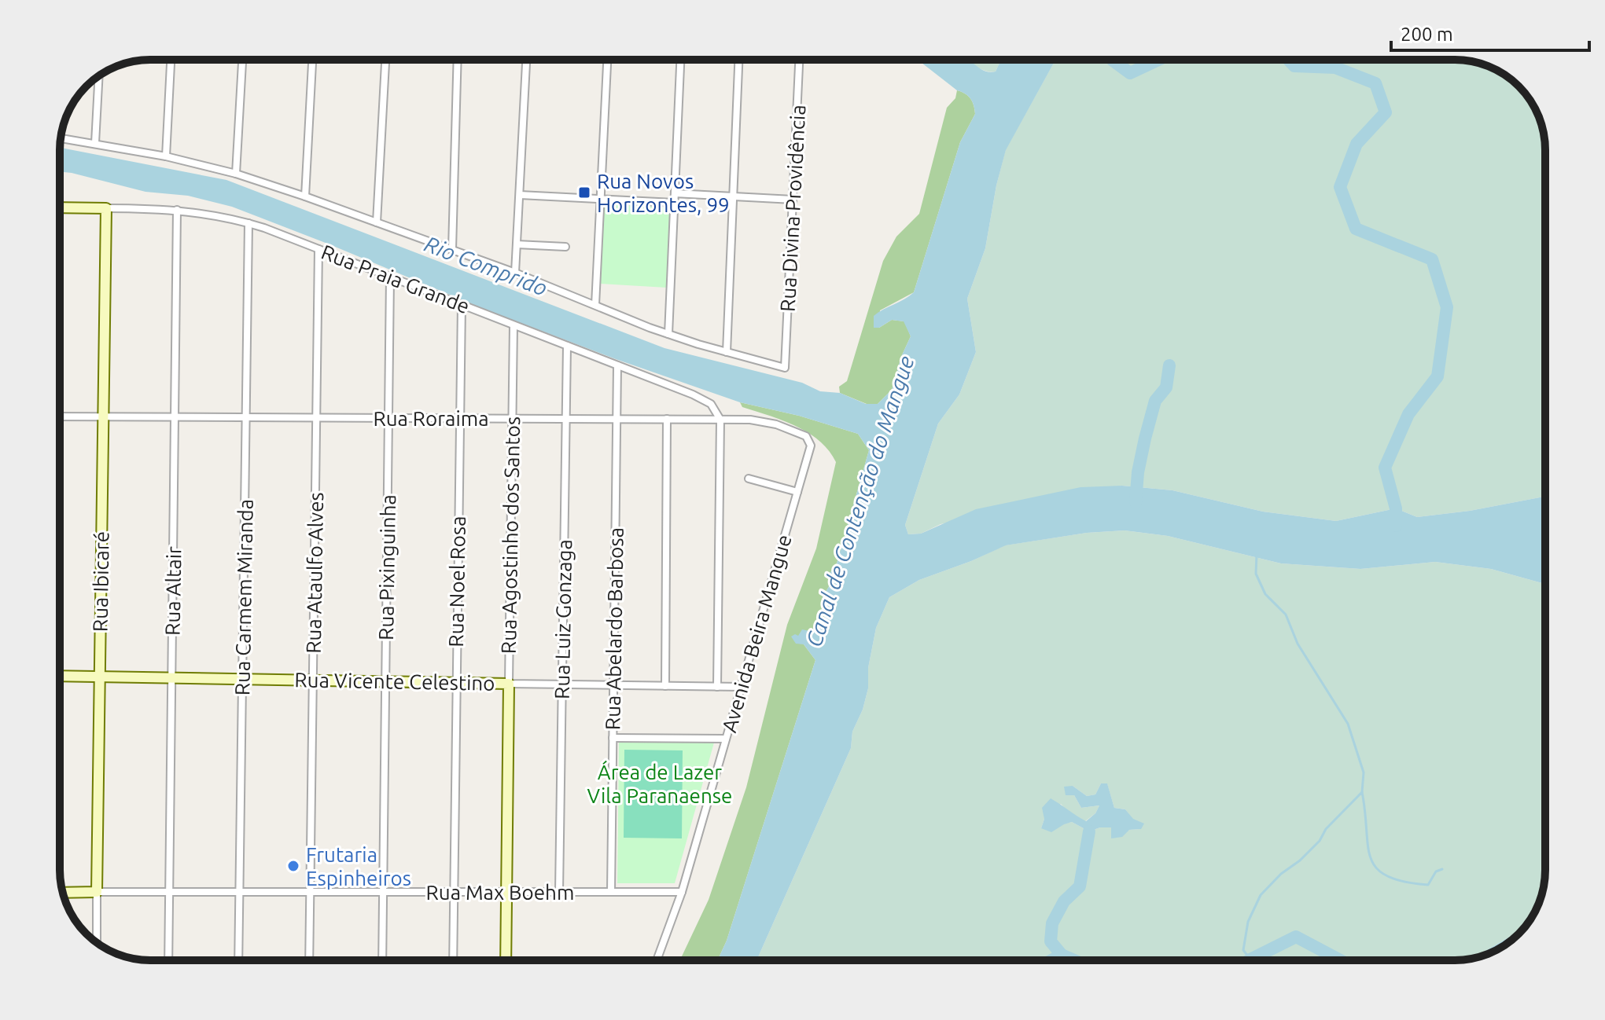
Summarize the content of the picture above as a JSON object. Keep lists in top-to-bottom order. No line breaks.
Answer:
{"streets":{"street":["Rua Divina Providência","Rua Praia Grande","Rua Roraima","Rua Agostinho dos Santos","Rua Pixinguinha","Rua Ataulfo Alves","Rua Ibicaré","Rua Noel Rosa","Rua Altair","Rua Carmem Miranda","Rua Luiz Gonzaga","Rua Abelardo Barbosa","Avenida Beira Mangue","Rua Vicente Celestino","Rua Max Boehm"]},"crossings":[["Rua Praia Grande","Rua Roraima"],["Rua Praia Grande","Rua Agostinho dos Santos"],["Rua Praia Grande","Rua Pixinguinha"],["Rua Praia Grande","Rua Ataulfo Alves"],["Rua Praia Grande","Rua Ibicaré"],["Rua Praia Grande","Rua Noel Rosa"],["Rua Praia Grande","Rua Altair"],["Rua Praia Grande","Rua Carmem Miranda"],["Rua Praia Grande","Rua Luiz Gonzaga"],["Rua Praia Grande","Rua Abelardo Barbosa"],["Rua Roraima","Rua Agostinho dos Santos"],["Rua Roraima","Rua Pixinguinha"],["Rua Roraima","Rua Ataulfo Alves"],["Rua Roraima","Rua Ibicaré"],["Rua Roraima","Rua Noel Rosa"],["Rua Roraima","Rua Altair"],["Rua Roraima","Rua Carmem Miranda"],["Rua Roraima","Rua Luiz Gonzaga"],["Rua Roraima","Rua Abelardo Barbosa"],["Rua Roraima","Avenida Beira Mangue"],["Rua Agostinho dos Santos","Rua Vicente Celestino"],["Rua Agostinho dos Santos","Rua Max Boehm"],["Rua Pixinguinha","Rua Vicente Celestino"],["Rua Pixinguinha","Rua Max Boehm"],["Rua Ataulfo Alves","Rua Vicente Celestino"],["Rua Ataulfo Alves","Rua Max Boehm"],["Rua Ibicaré","Rua Vicente Celestino"],["Rua Ibicaré","Rua Max Boehm"],["Rua Noel Rosa","Rua Vicente Celestino"],["Rua Noel Rosa","Rua Max Boehm"],["Rua Altair","Rua Vicente Celestino"],["Rua Altair","Rua Max Boehm"],["Rua Carmem Miranda","Rua Vicente Celestino"],["Rua Carmem Miranda","Rua Max Boehm"],["Rua Luiz Gonzaga","Rua Vicente Celestino"],["Rua Luiz Gonzaga","Rua Max Boehm"],["Rua Abelardo Barbosa","Rua Vicente Celestino"],["Rua Abelardo Barbosa","Rua Max Boehm"],["Avenida Beira Mangue","Rua Vicente Celestino"],["Avenida Beira Mangue","Rua Max Boehm"]],"water":["Rio Comprido","Canal de Contenção do Mangue"],"parks":["Área de Lazer Vila Paranaense"],"places":{"transit":["Rua Novos Horizontes, 99"],"other":["Frutaria Espinheiros"]},"scale_bar":"200 m"}
